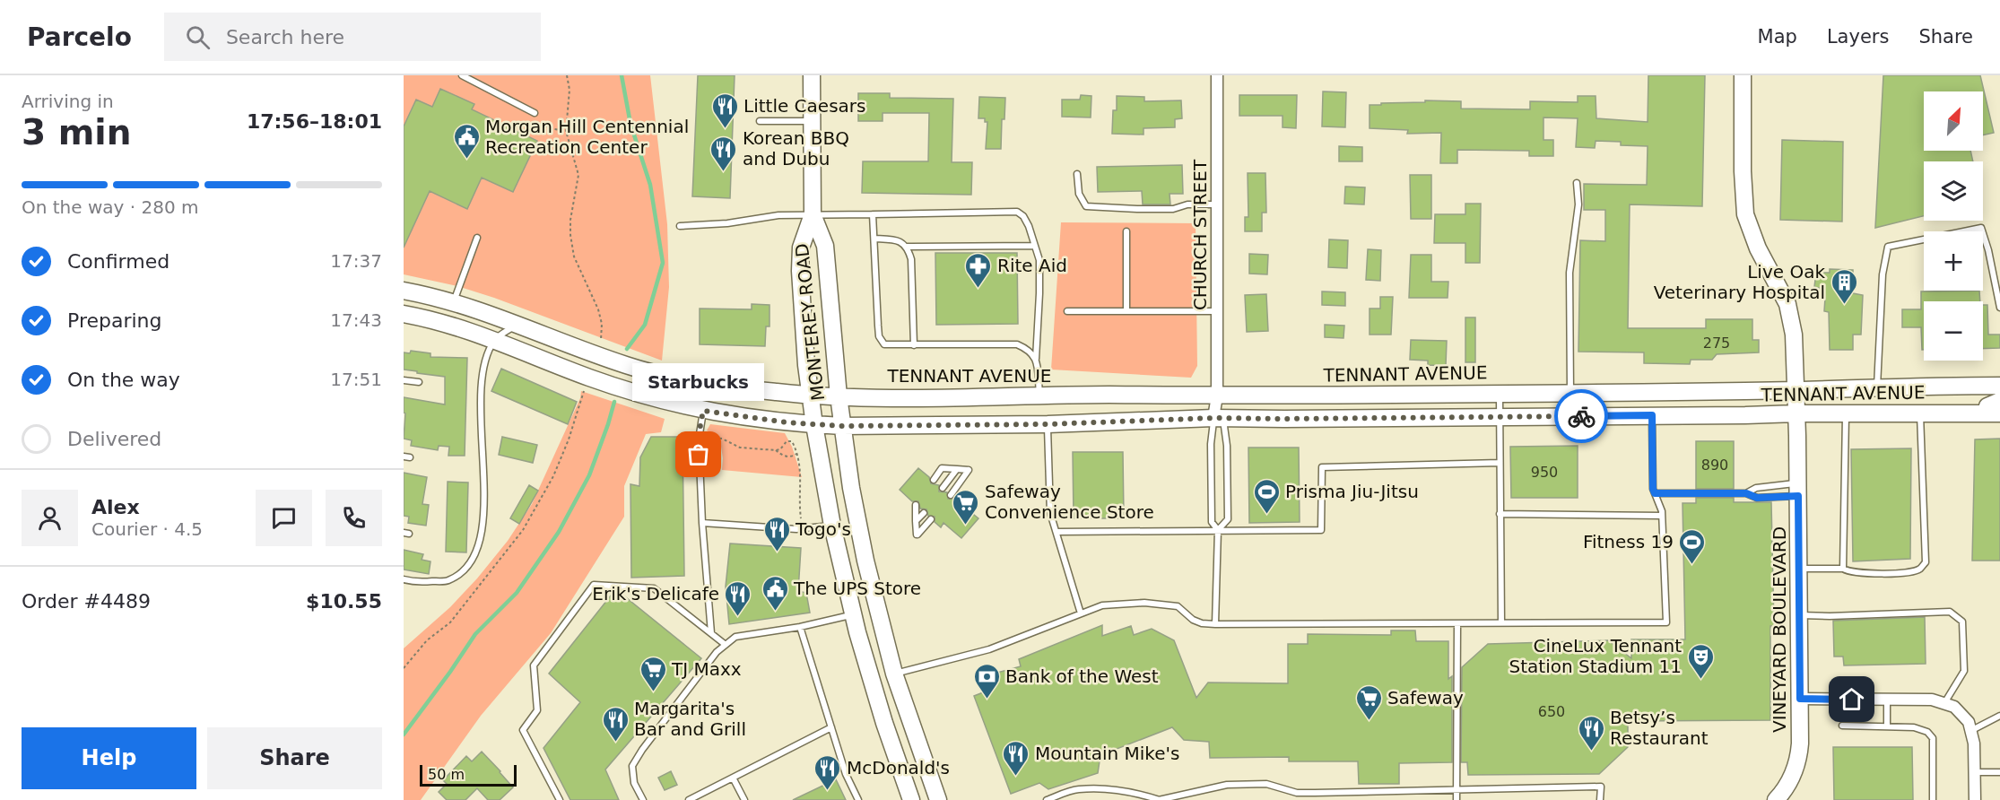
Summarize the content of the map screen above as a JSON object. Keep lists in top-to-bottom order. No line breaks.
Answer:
{"streets":{"main road":["MONTEREY ROAD","TENNANT AVENUE","VINEYARD BOULEVARD"],"street":["CHURCH STREET"]},"crossings":[["CHURCH STREET","TENNANT AVENUE"],["MONTEREY ROAD","TENNANT AVENUE"],["TENNANT AVENUE","VINEYARD BOULEVARD"]],"places":{"restaurant":["Little Caesars","Korean BBQ and Dubu","Togo's","Erik's Delicafe","Margarita's Bar and Grill","Betsy’s Restaurant","Mountain Mike's","McDonald's"],"public building":["Morgan Hill Centennial Recreation Center","The UPS Store"],"pharmacy":["Rite Aid"],"building":["Live Oak Veterinary Hospital"],"other":["Starbucks"],"sports":["Prisma Jiu-Jitsu","Fitness 19"],"supermarket":["Safeway Convenience Store","TJ Maxx","Safeway"],"theatre":["CineLux Tennant Station Stadium 11"],"bank":["Bank of the West"]},"house_numbers":["275","890","950","650"],"scale_bar":"50 m","north":"top right","page":{"header":"Parcelo","search":"Search here","nav":["Map","Layers","Share"],"heading":["3 min","Arriving in","17:56–18:01"],"panel":["Alex","Courier · 4.5","Order #4489","$10.55"],"map_buttons":["+","−"],"bar":"On the way · 280 m","list":[["Confirmed","17:37"],["Preparing","17:43"],["On the way","17:51"],"Delivered"],"bubble":"Starbucks","buttons":["Help","Share"],"scale":"50 m"}}
